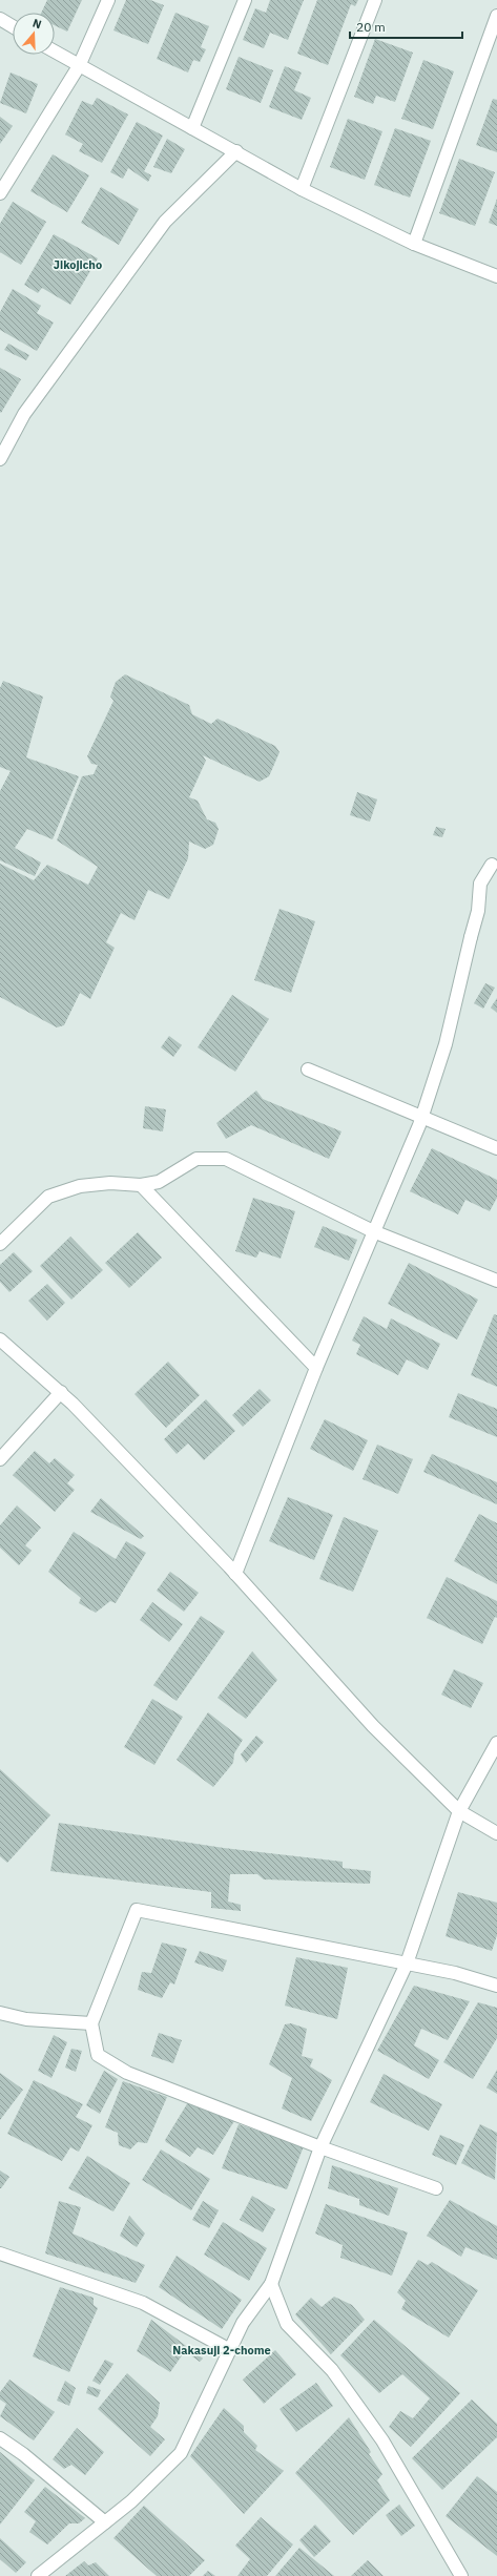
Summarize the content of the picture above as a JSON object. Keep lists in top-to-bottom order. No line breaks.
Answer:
{"districts":["Jikojicho","Nakasuji 2-chome"],"scale_bar":"20 m","north":"top"}
